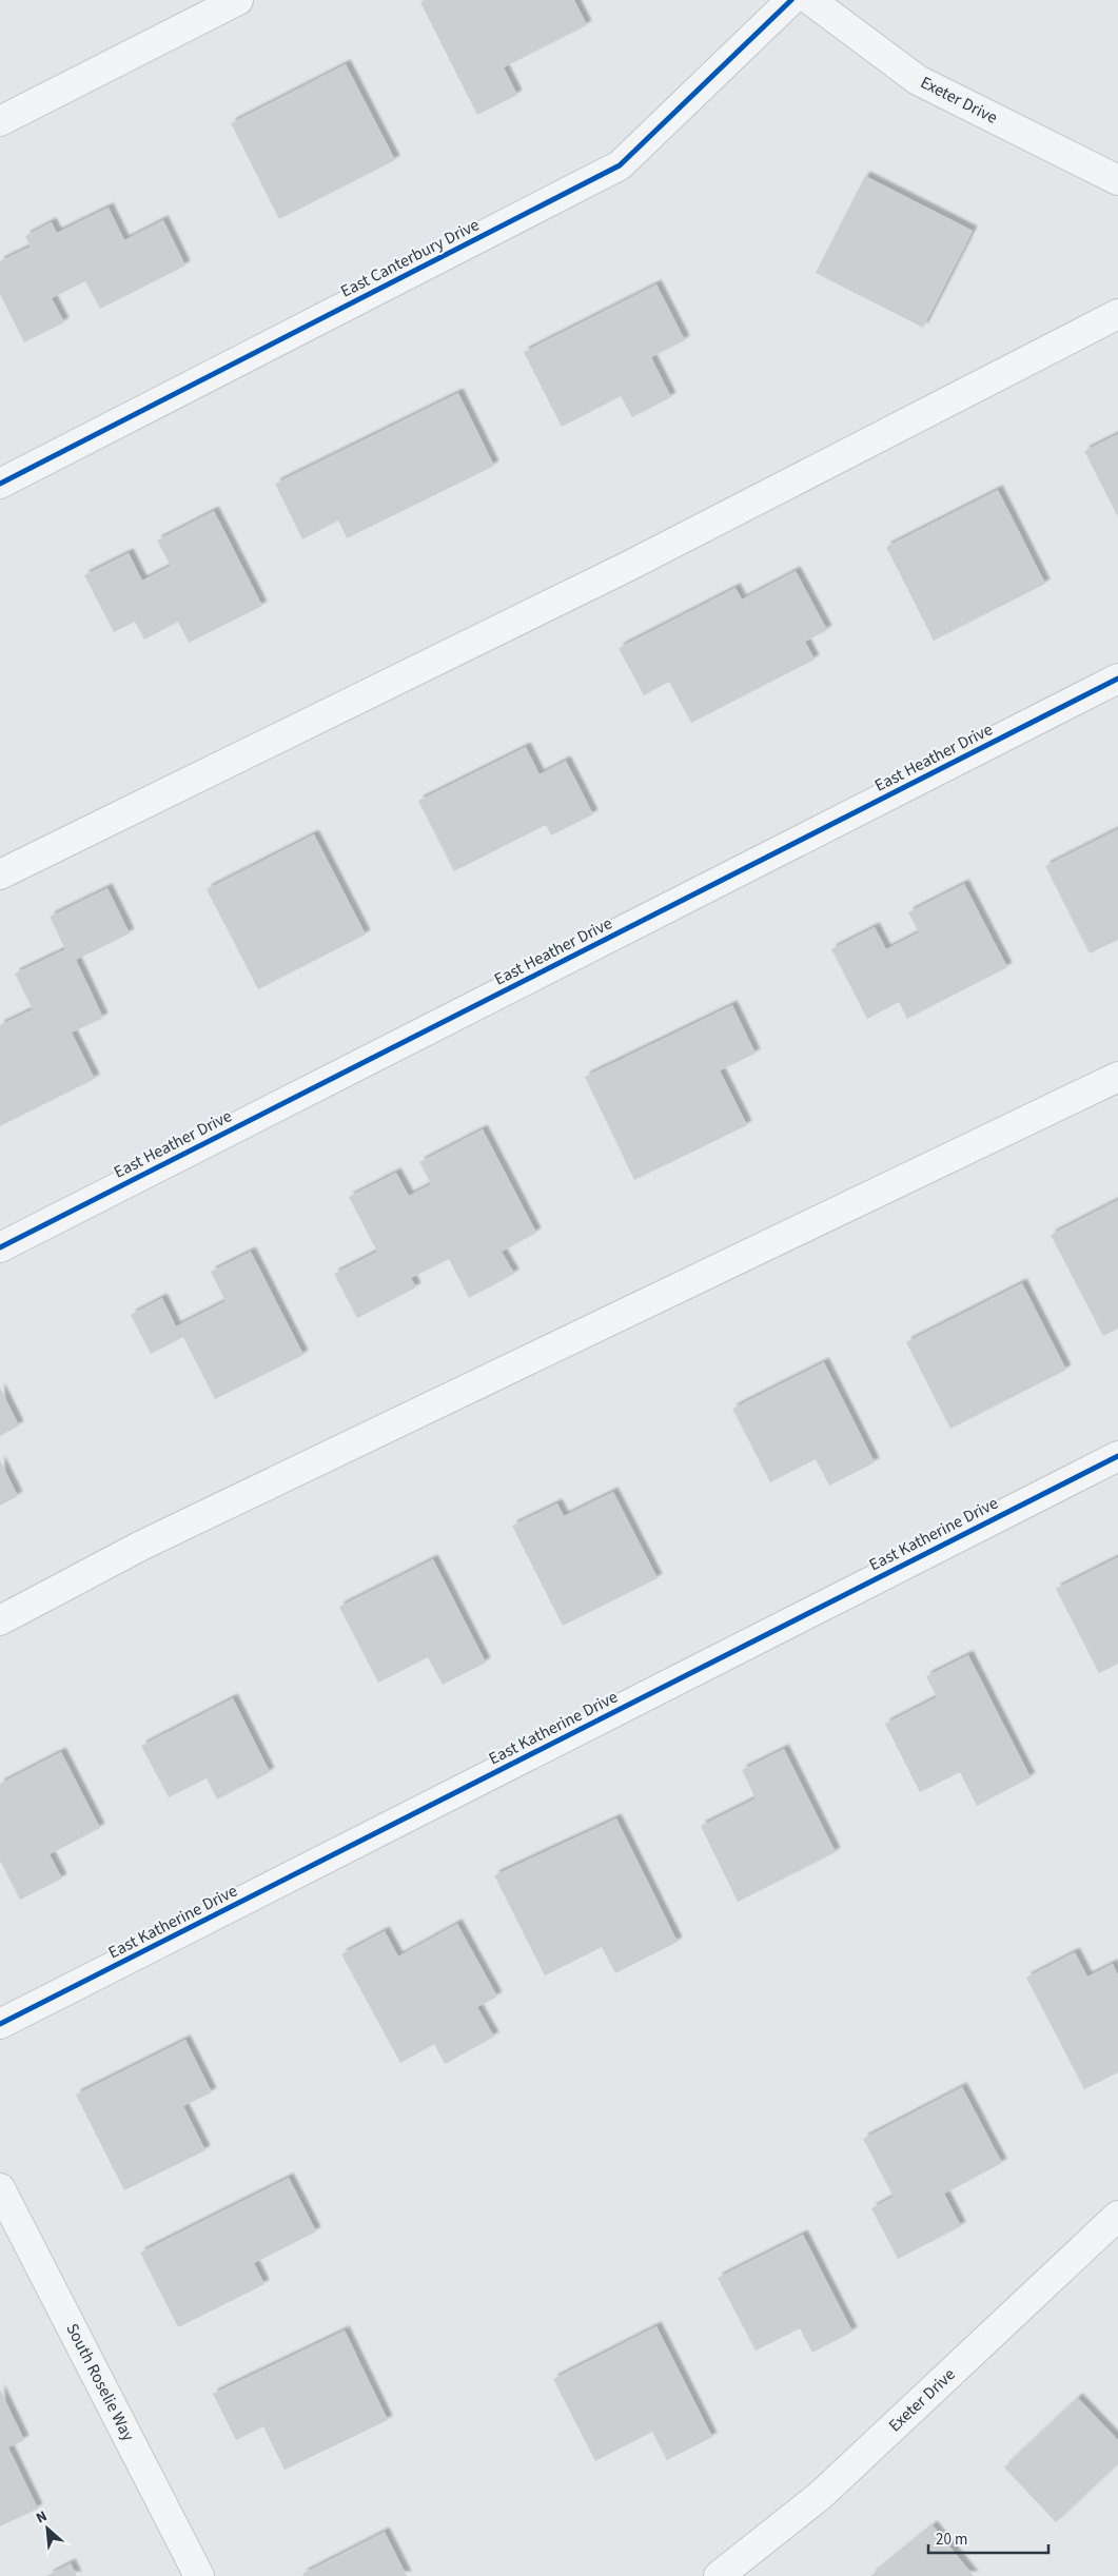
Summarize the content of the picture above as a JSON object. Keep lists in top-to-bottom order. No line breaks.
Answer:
{"streets":{"street":["Exeter Drive","East Canterbury Drive","East Heather Drive","East Katherine Drive","South Roselie Way"]},"scale_bar":"20 m","north":"top left"}
